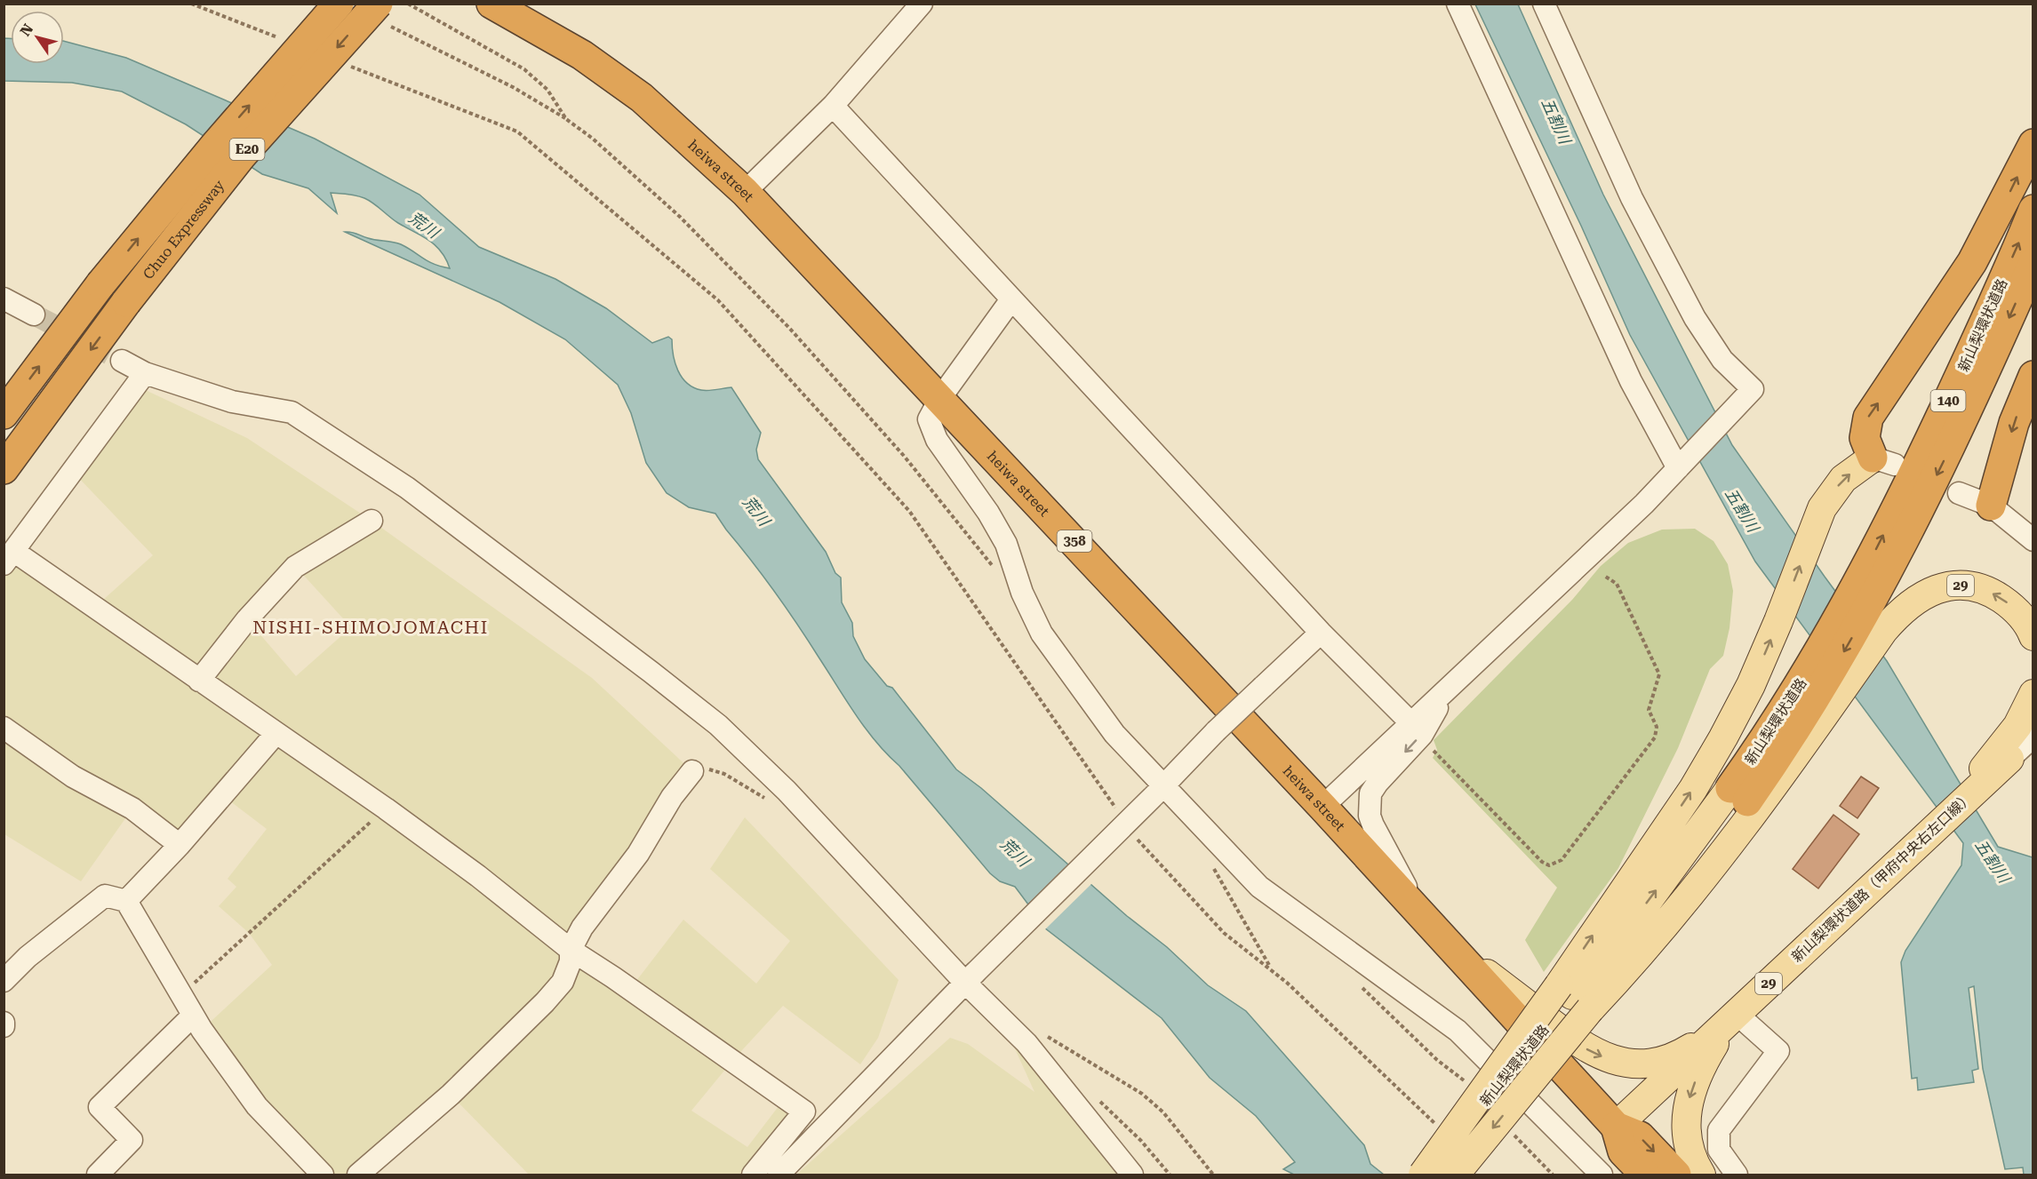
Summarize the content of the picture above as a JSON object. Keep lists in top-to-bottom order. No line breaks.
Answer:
{"streets":{"highway":["E20","heiwa street","Chuo Expressway","新山梨環状道路","140","358"],"main road":["29","新山梨環状道路（甲府中央右左口線）"]},"crossings":[["heiwa street","新山梨環状道路（甲府中央右左口線）"],["新山梨環状道路","140"],["新山梨環状道路","29"],["140","29"],["29","新山梨環状道路（甲府中央右左口線）"]],"districts":["NISHI-SHIMOJOMACHI"],"water":["五割川","荒川"],"north":"top left"}
